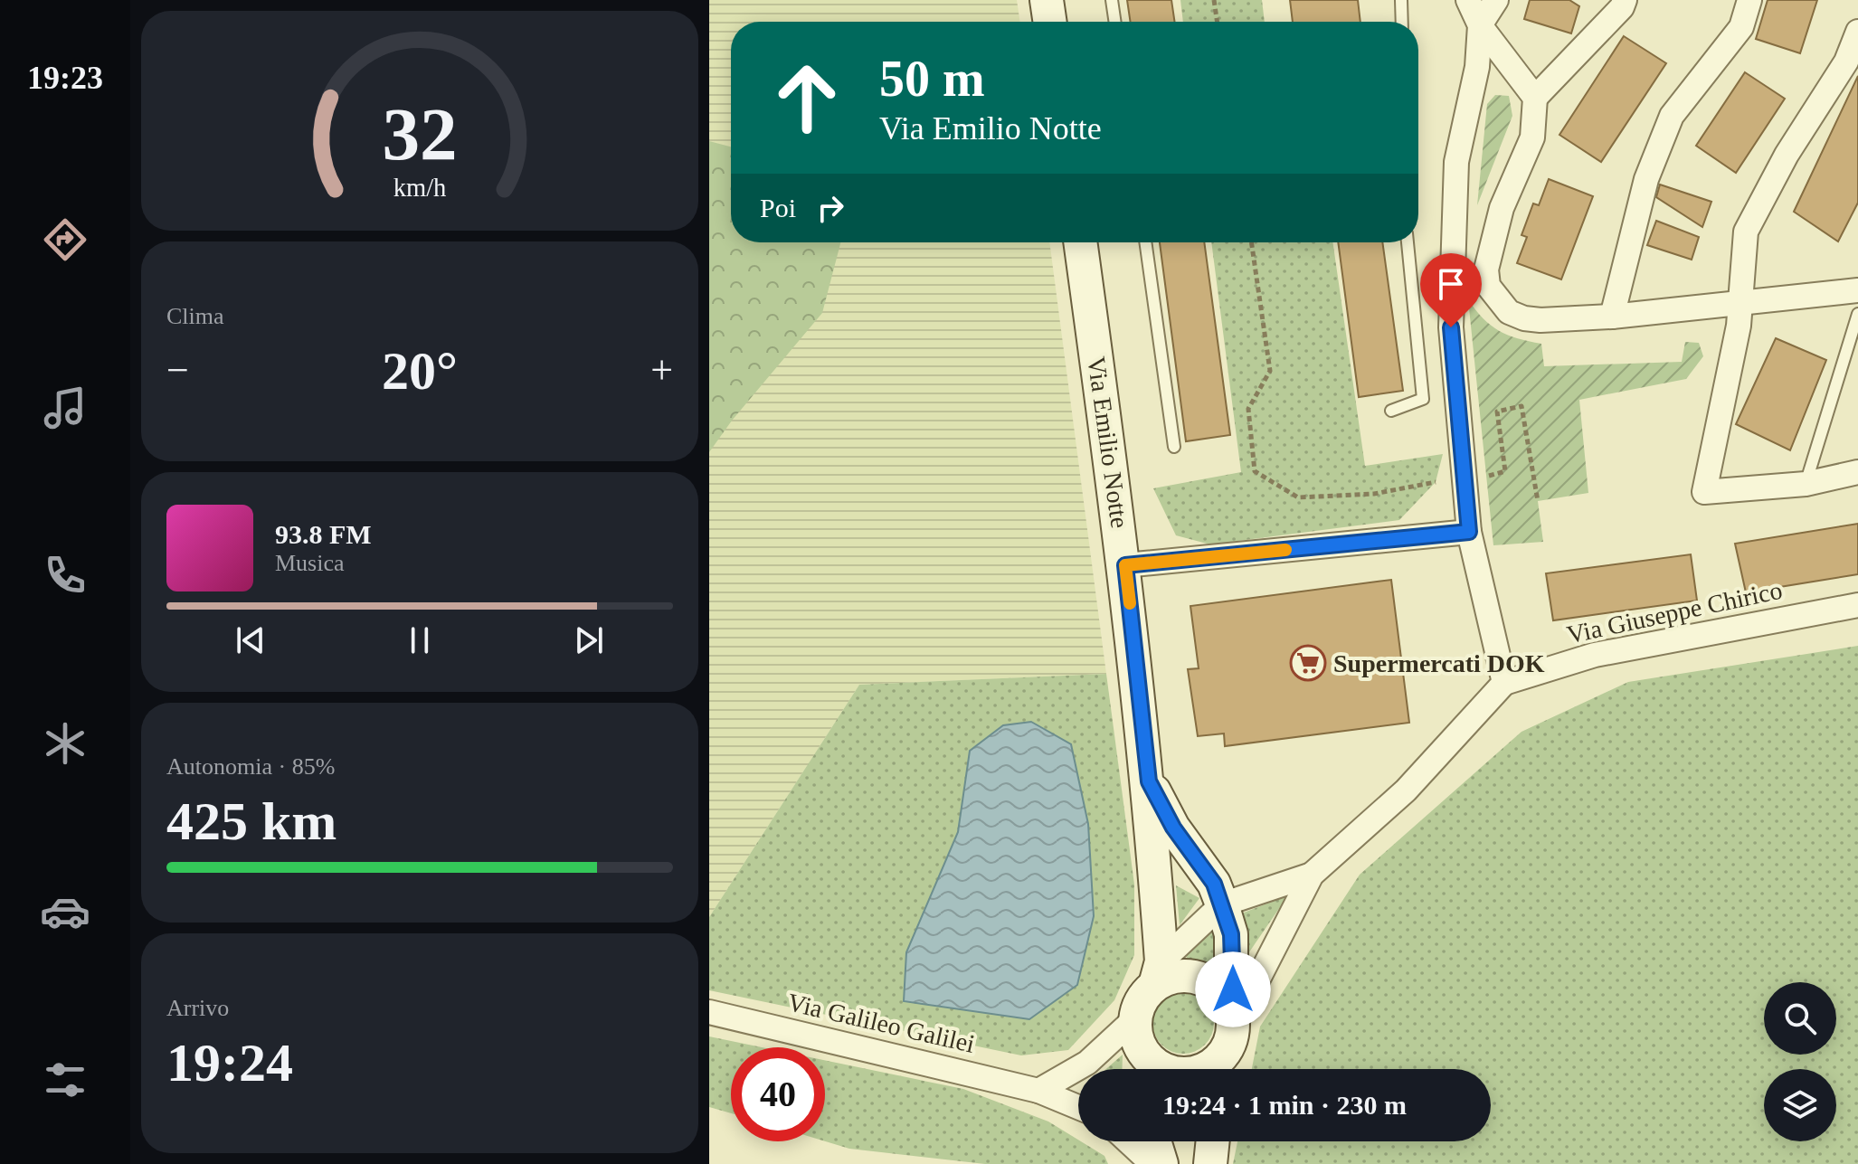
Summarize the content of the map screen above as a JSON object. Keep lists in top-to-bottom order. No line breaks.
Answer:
{"streets":{"street":["Via Emilio Notte","Via Giuseppe Chirico","Via Galileo Galilei"]},"places":{"supermarket":["Supermercati DOK"]},"page":{"tabs":"19:23","turn":["50 m","Via Emilio Notte"],"then":"Poi","tile":["Clima",["Autonomia · 85%","425 km"],["Arrivo","19:24"]],"heat":["−","20°","+"],"song":["93.8 FM","Musica"],"limit":"40","trip":"19:24 · 1 min · 230 m","gauge":["32","km/h"]}}
